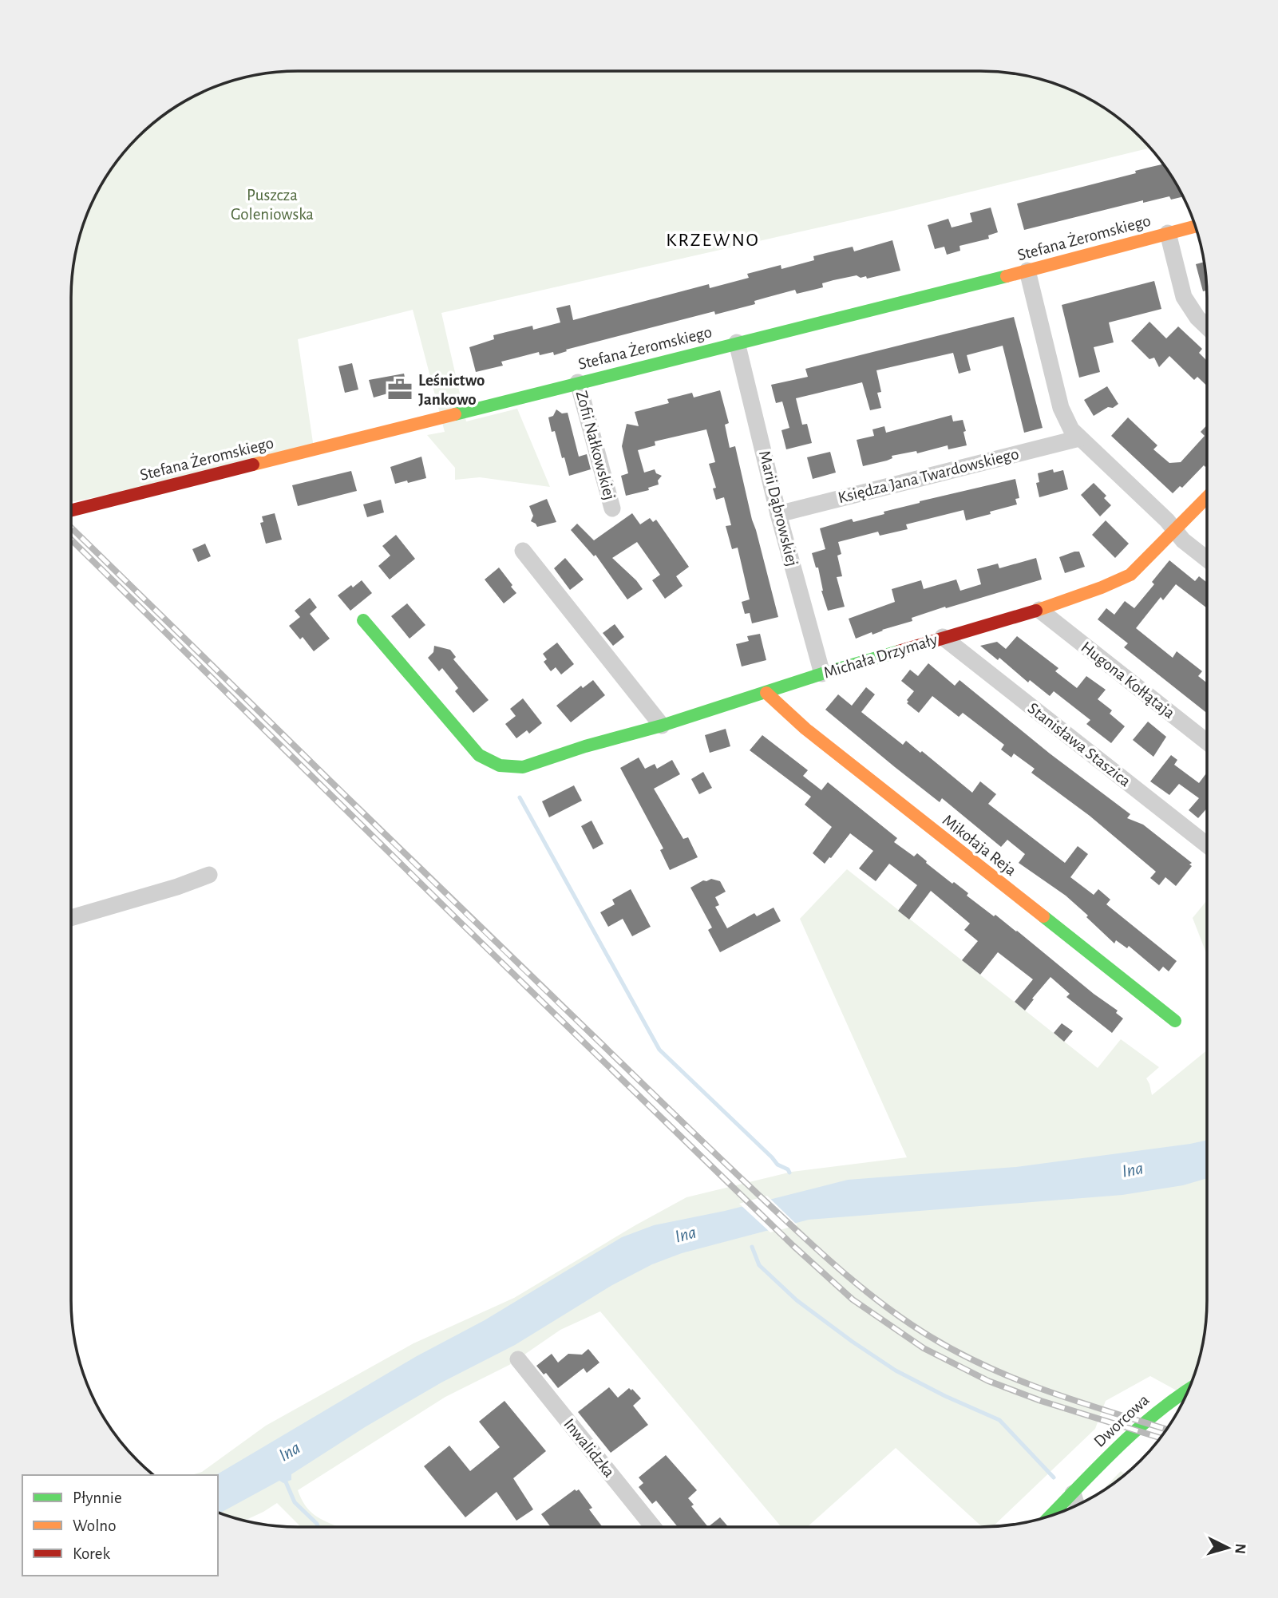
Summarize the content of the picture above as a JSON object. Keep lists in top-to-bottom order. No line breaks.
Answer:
{"streets":{"street":["Stefana Żeromskiego","Zofii Nałkowskiej","Księdza Jana Twardowskiego","Marii Dąbrowskiej","Michała Drzymały","Hugona Kołłątaja","Stanisława Staszica","Mikołaja Reja","Dworcowa","Inwalidzka"]},"crossings":[["Stefana Żeromskiego","Zofii Nałkowskiej"],["Stefana Żeromskiego","Marii Dąbrowskiej"],["Księdza Jana Twardowskiego","Marii Dąbrowskiej"],["Marii Dąbrowskiej","Michała Drzymały"],["Michała Drzymały","Hugona Kołłątaja"],["Michała Drzymały","Stanisława Staszica"],["Michała Drzymały","Mikołaja Reja"]],"districts":["KRZEWNO"],"water":["Ina"],"parks":["Puszcza Goleniowska"],"places":{"office":["Leśnictwo Jankowo"]},"legend":["Płynnie","Wolno","Korek"],"north":"right"}
